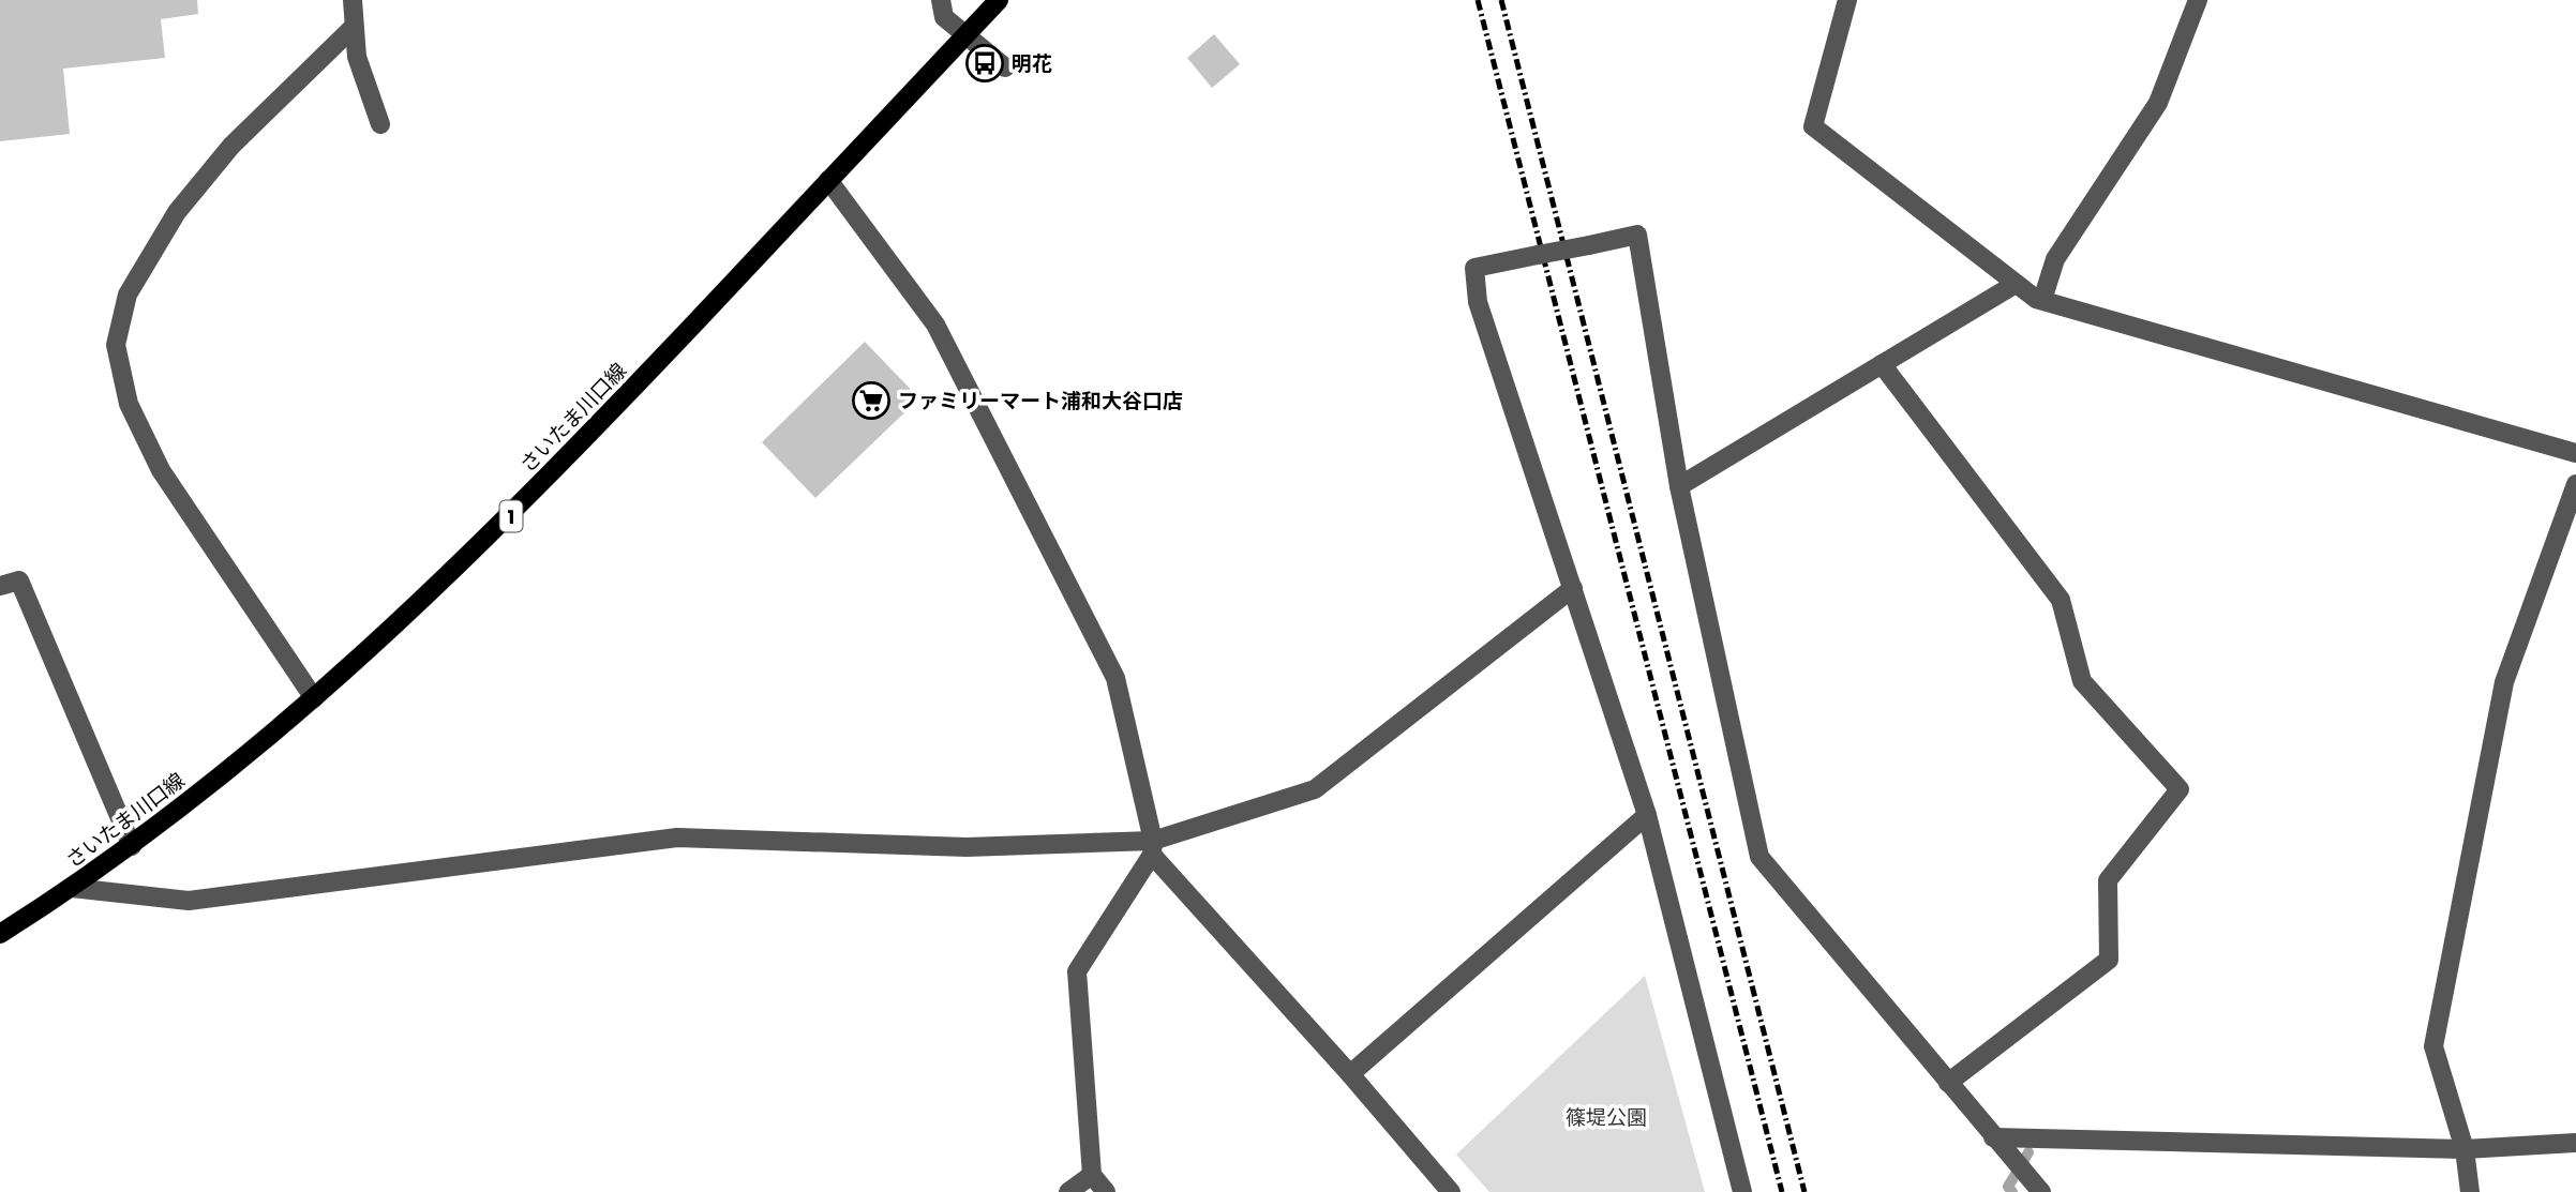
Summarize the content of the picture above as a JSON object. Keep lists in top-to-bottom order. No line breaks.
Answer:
{"streets":{"main road":["さいたま川口線","1"]},"parks":["篠堤公園"],"places":{"bus stop":["明花"],"supermarket":["ファミリーマート浦和大谷口店"]}}
